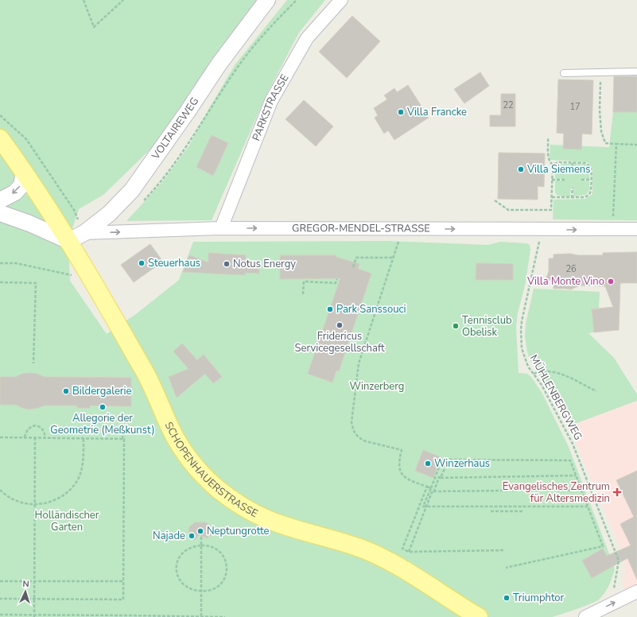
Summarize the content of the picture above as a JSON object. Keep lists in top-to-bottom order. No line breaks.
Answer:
{"streets":{"main road":["SCHOPENHAUERSTRASSE"],"street":["PARKSTRASSE","VOLTAIREWEG","GREGOR-MENDEL-STRASSE"],"path":["MÜHLENBERGWEG"]},"crossings":[["PARKSTRASSE","GREGOR-MENDEL-STRASSE"],["VOLTAIREWEG","GREGOR-MENDEL-STRASSE"],["VOLTAIREWEG","SCHOPENHAUERSTRASSE"],["GREGOR-MENDEL-STRASSE","MÜHLENBERGWEG"]],"one_way":["GREGOR-MENDEL-STRASSE"],"parks":["Winzerberg","Holländischer Garten"],"places":{"other":["Villa Francke","Villa Siemens","Steuerhaus","Notus Energy","Villa Monte Vino","Park Sanssouci","Fridericus Servicegesellschaft","Tennisclub Obelisk","Bildergalerie","Allegorie der Geometrie (Meßkunst)","Winzerhaus","Neptungrotte","Najade","Triumphtor"],"health":["Evangelisches Zentrum für Altersmedizin"]},"house_numbers":["22","17","26"],"north":"top"}
